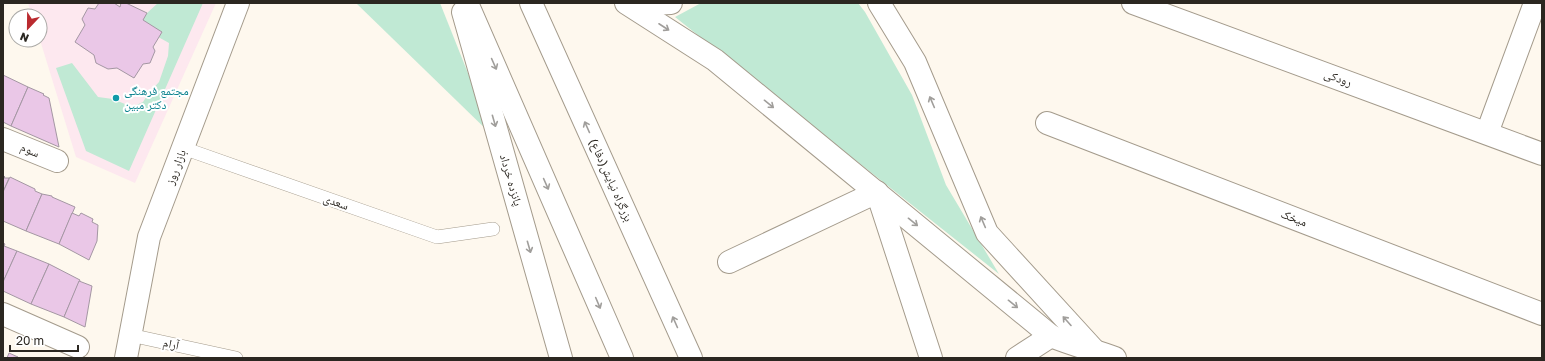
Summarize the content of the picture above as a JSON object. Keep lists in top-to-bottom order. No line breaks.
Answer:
{"streets":{"main road":["رودکی","سوم","بازار روز","پانزده خرداد","بزرگراه نیایش(دفاع)","میخک"],"lane":["سعدی","آرام"]},"crossings":[["بازار روز","سعدی"],["بازار روز","آرام"]],"places":["مجتمع فرهنگی دکتر مبین"],"scale_bar":"20 m","north":"bottom"}
